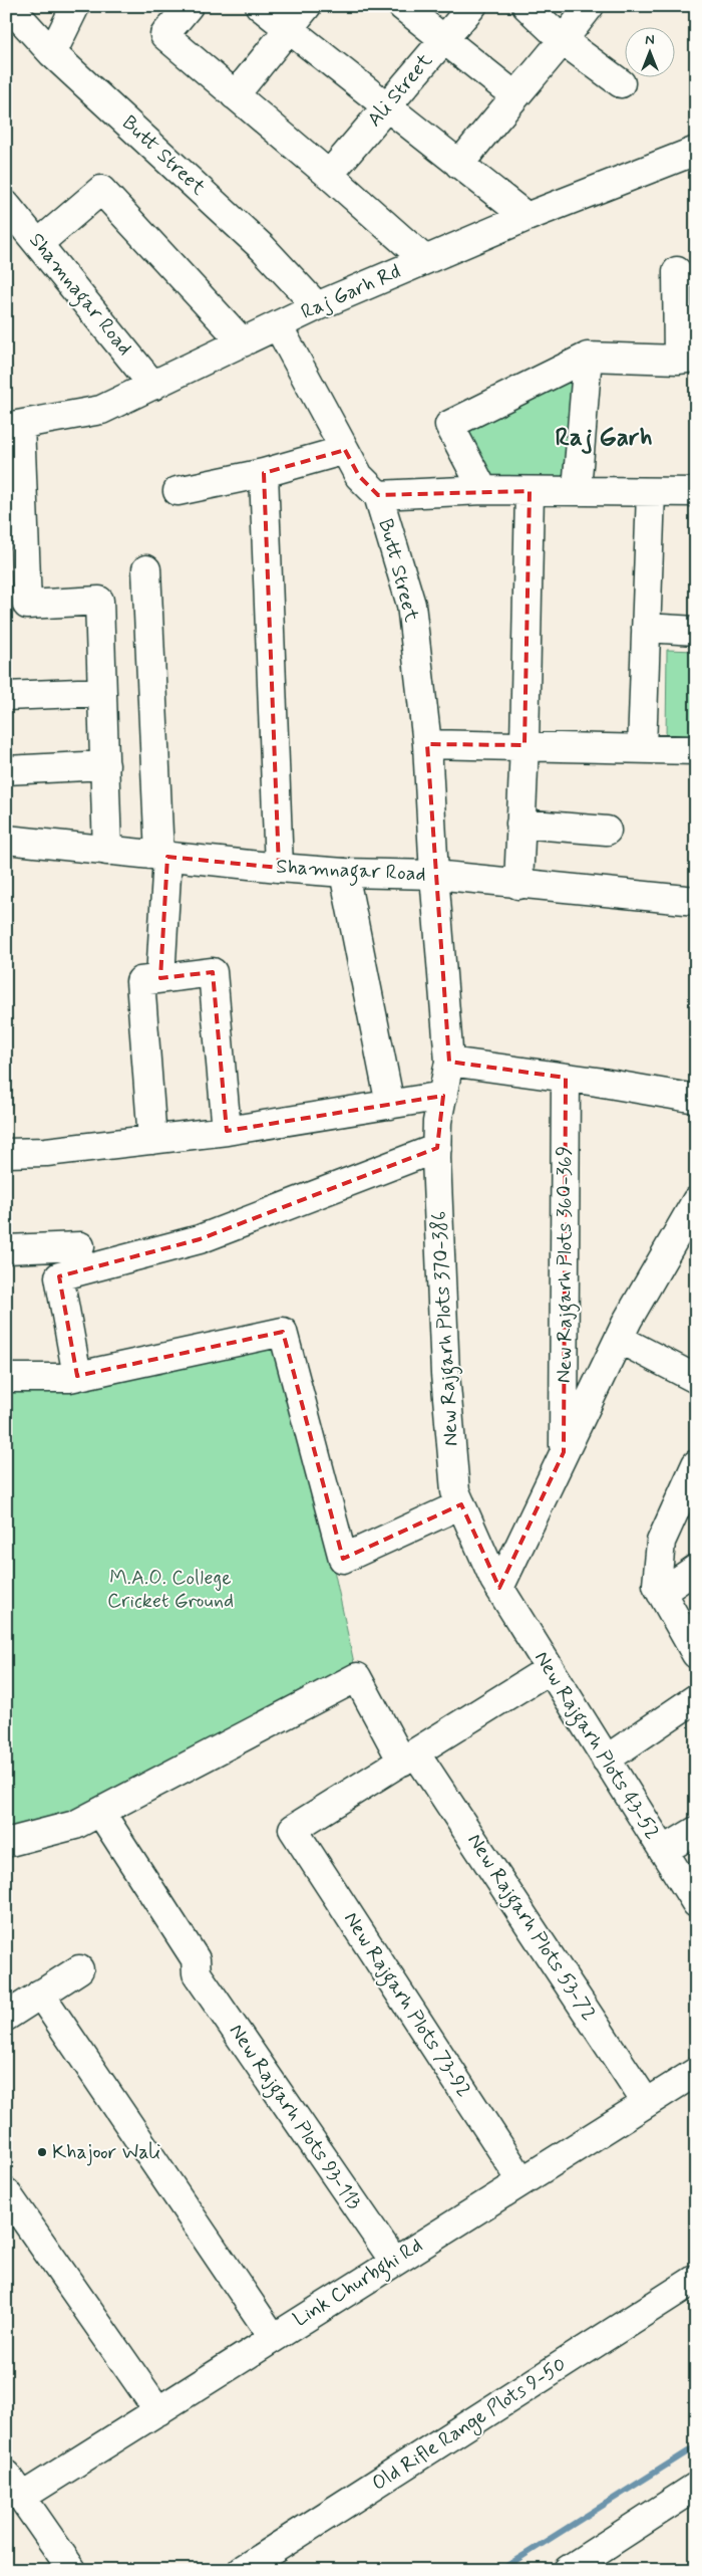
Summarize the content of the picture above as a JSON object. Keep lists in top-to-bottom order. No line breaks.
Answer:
{"streets":{"street":["Ali Street","Butt Street","Raj Garh Rd","Shamnagar Road","New Rajgarh Plots 360-369","New Rajgarh Plots 370-386","New Rajgarh Plots 43-52","New Rajgarh Plots 53-72","New Rajgarh Plots 73-92","New Rajgarh Plots 93-113","Link Churbghi Rd","Old Rifle Range Plots 9-50"]},"crossings":[["Butt Street","Raj Garh Rd"],["Butt Street","Shamnagar Road"],["Butt Street","New Rajgarh Plots 370-386"],["Raj Garh Rd","Shamnagar Road"],["New Rajgarh Plots 370-386","New Rajgarh Plots 43-52"],["New Rajgarh Plots 53-72","New Rajgarh Plots 73-92"],["New Rajgarh Plots 53-72","New Rajgarh Plots 93-113"],["New Rajgarh Plots 53-72","Link Churbghi Rd"],["New Rajgarh Plots 73-92","Link Churbghi Rd"],["New Rajgarh Plots 93-113","Link Churbghi Rd"]],"districts":["Raj Garh"],"parks":["M.A.O. College Cricket Ground"],"places":["Khajoor Wali"],"north":"top"}
